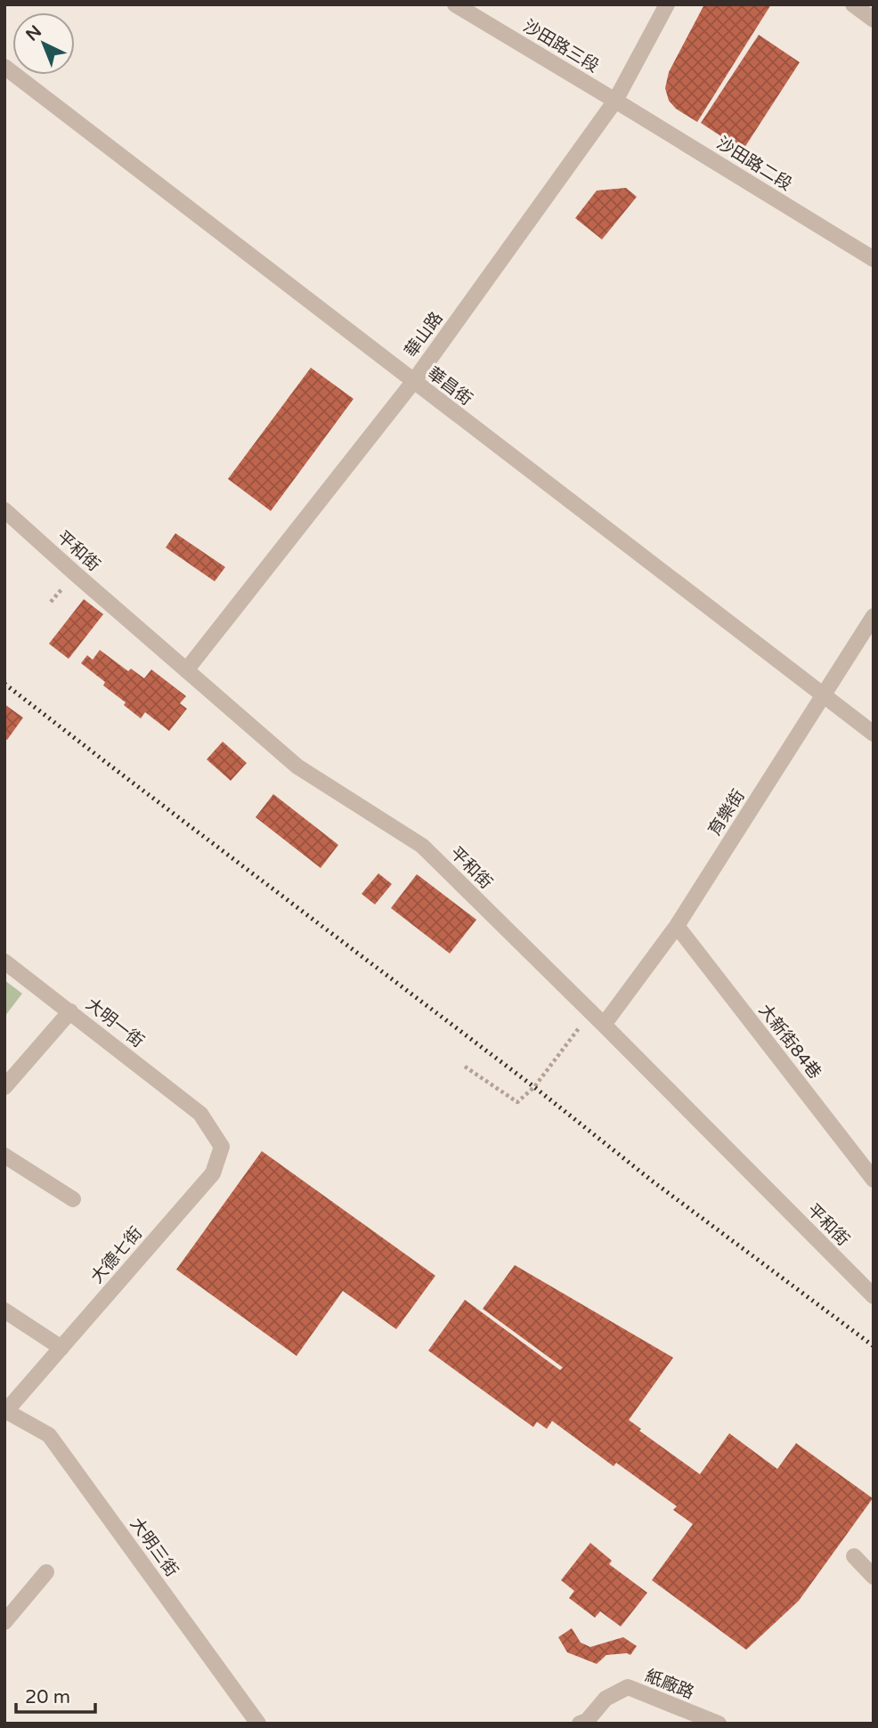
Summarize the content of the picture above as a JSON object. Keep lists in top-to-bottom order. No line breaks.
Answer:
{"streets":{"street":["沙田路三段","沙田路二段","華山路","華昌街","平和街","育樂街","大明一街","大新街84巷","大德七街","大明三街","紙廠路"]},"crossings":[["沙田路三段","沙田路二段"],["沙田路三段","華山路"],["沙田路二段","華山路"],["華山路","華昌街"],["華山路","平和街"],["華昌街","育樂街"],["平和街","育樂街"],["育樂街","大新街84巷"],["大明一街","大德七街"],["大德七街","大明三街"]],"scale_bar":"20 m","north":"top left"}
